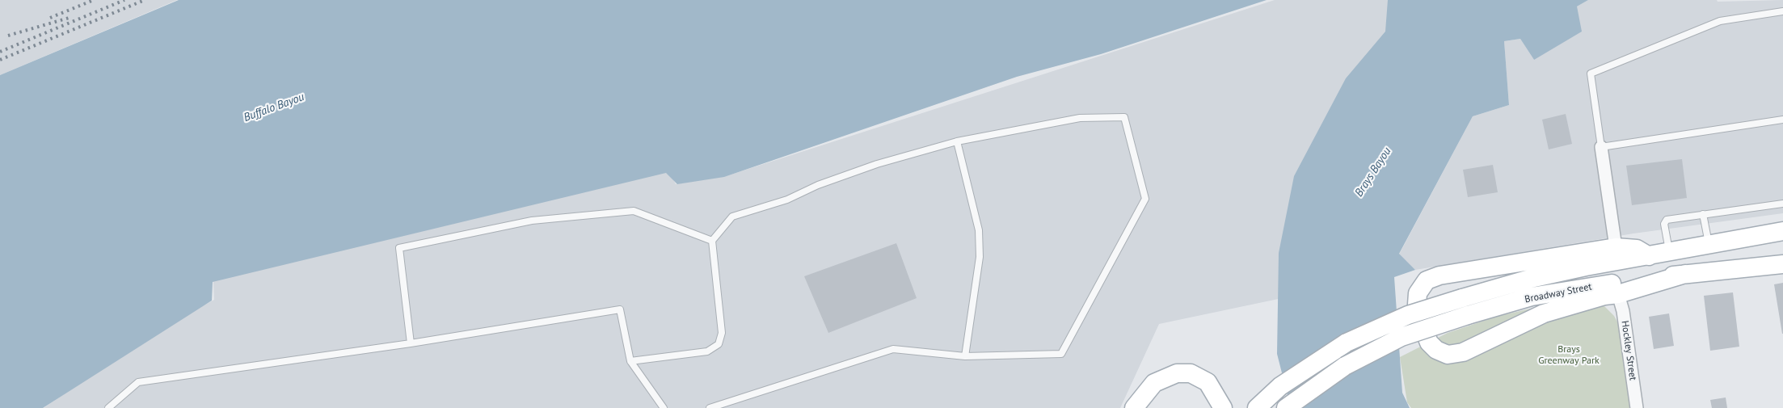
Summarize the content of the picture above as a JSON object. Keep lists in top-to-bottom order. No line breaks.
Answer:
{"streets":{"main road":["Broadway Street"],"street":["Hockley Street"]},"water":["Buffalo Bayou","Brays Bayou"],"parks":["Brays Greenway Park"]}
